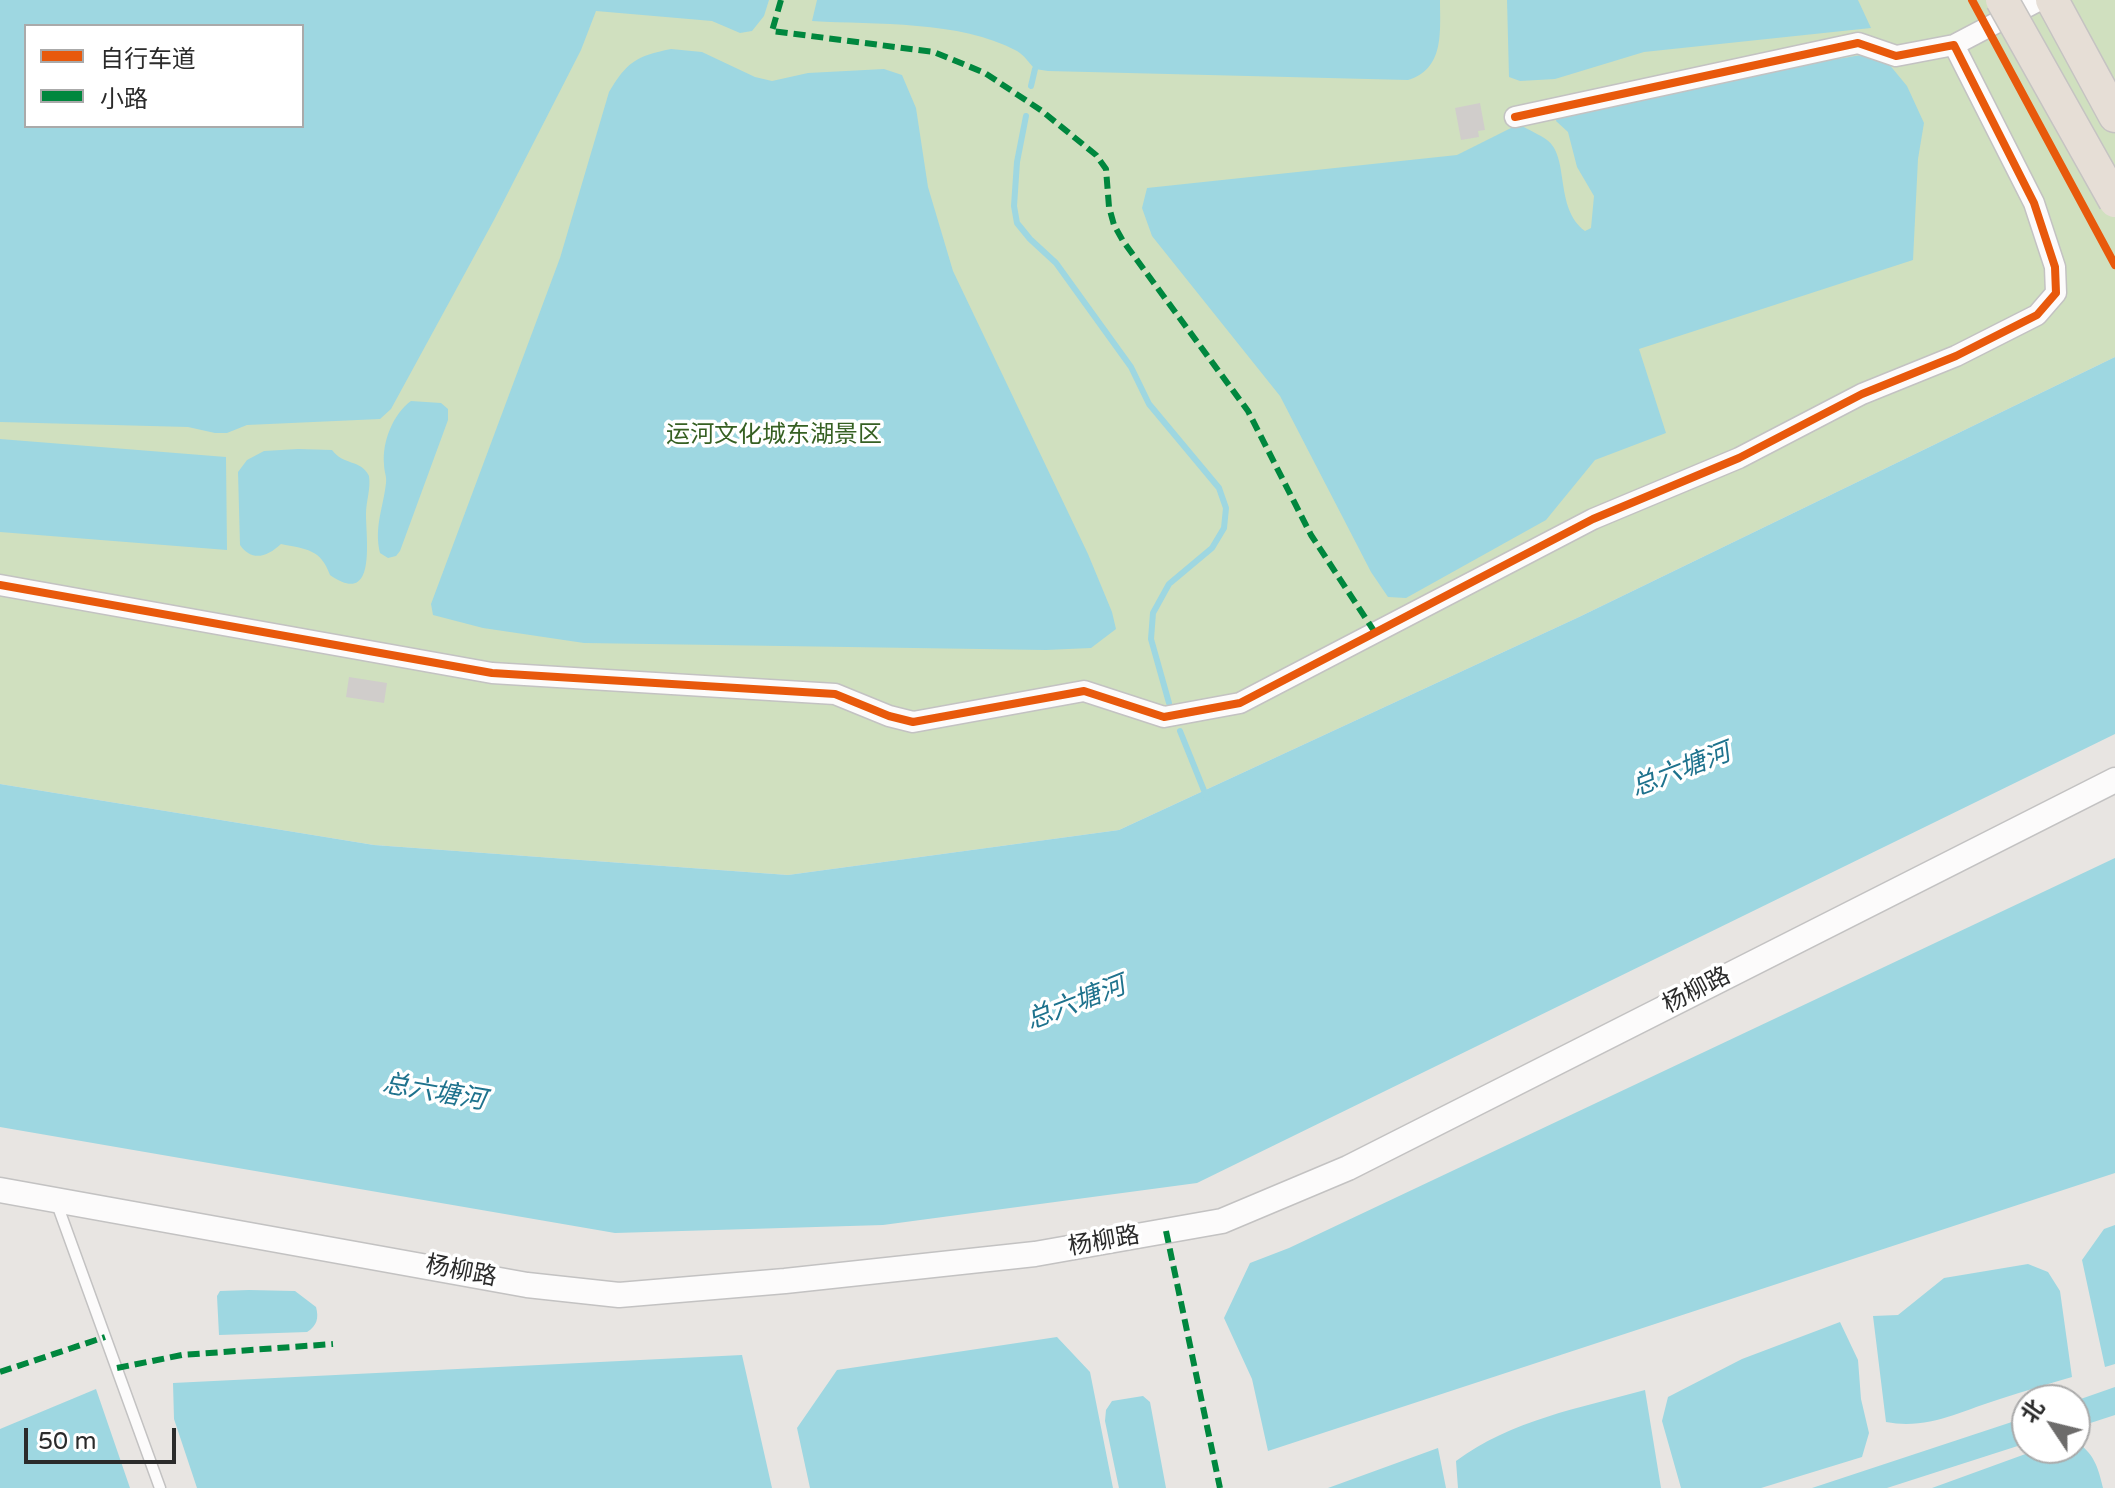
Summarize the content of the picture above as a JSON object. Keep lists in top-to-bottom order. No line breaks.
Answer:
{"streets":{"street":["杨柳路"]},"water":["总六塘河"],"parks":["运河文化城东湖景区"],"legend":["自行车道","小路"],"scale_bar":"50 m","north":"top left"}
